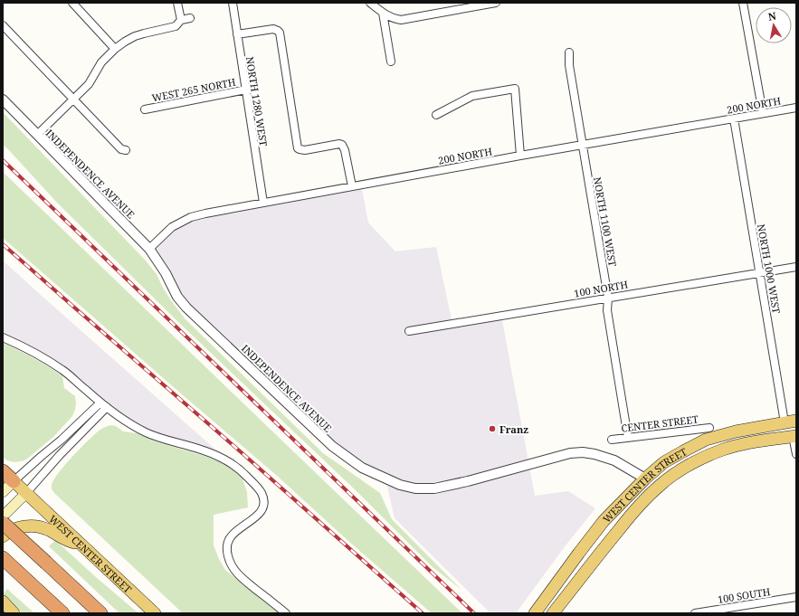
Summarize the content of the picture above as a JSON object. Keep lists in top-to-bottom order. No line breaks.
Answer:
{"streets":{"main road":["WEST CENTER STREET"],"street":["WEST 265 NORTH","NORTH 1280 WEST","200 NORTH","INDEPENDENCE AVENUE","NORTH 1100 WEST","NORTH 1000 WEST","100 NORTH","CENTER STREET","100 SOUTH"]},"crossings":[["WEST 265 NORTH","NORTH 1280 WEST"],["NORTH 1280 WEST","200 NORTH"],["200 NORTH","INDEPENDENCE AVENUE"],["200 NORTH","NORTH 1100 WEST"],["200 NORTH","NORTH 1000 WEST"],["INDEPENDENCE AVENUE","WEST CENTER STREET"],["NORTH 1100 WEST","100 NORTH"],["NORTH 1100 WEST","CENTER STREET"],["NORTH 1000 WEST","100 NORTH"],["NORTH 1000 WEST","WEST CENTER STREET"]],"places":["Franz"],"north":"top"}
